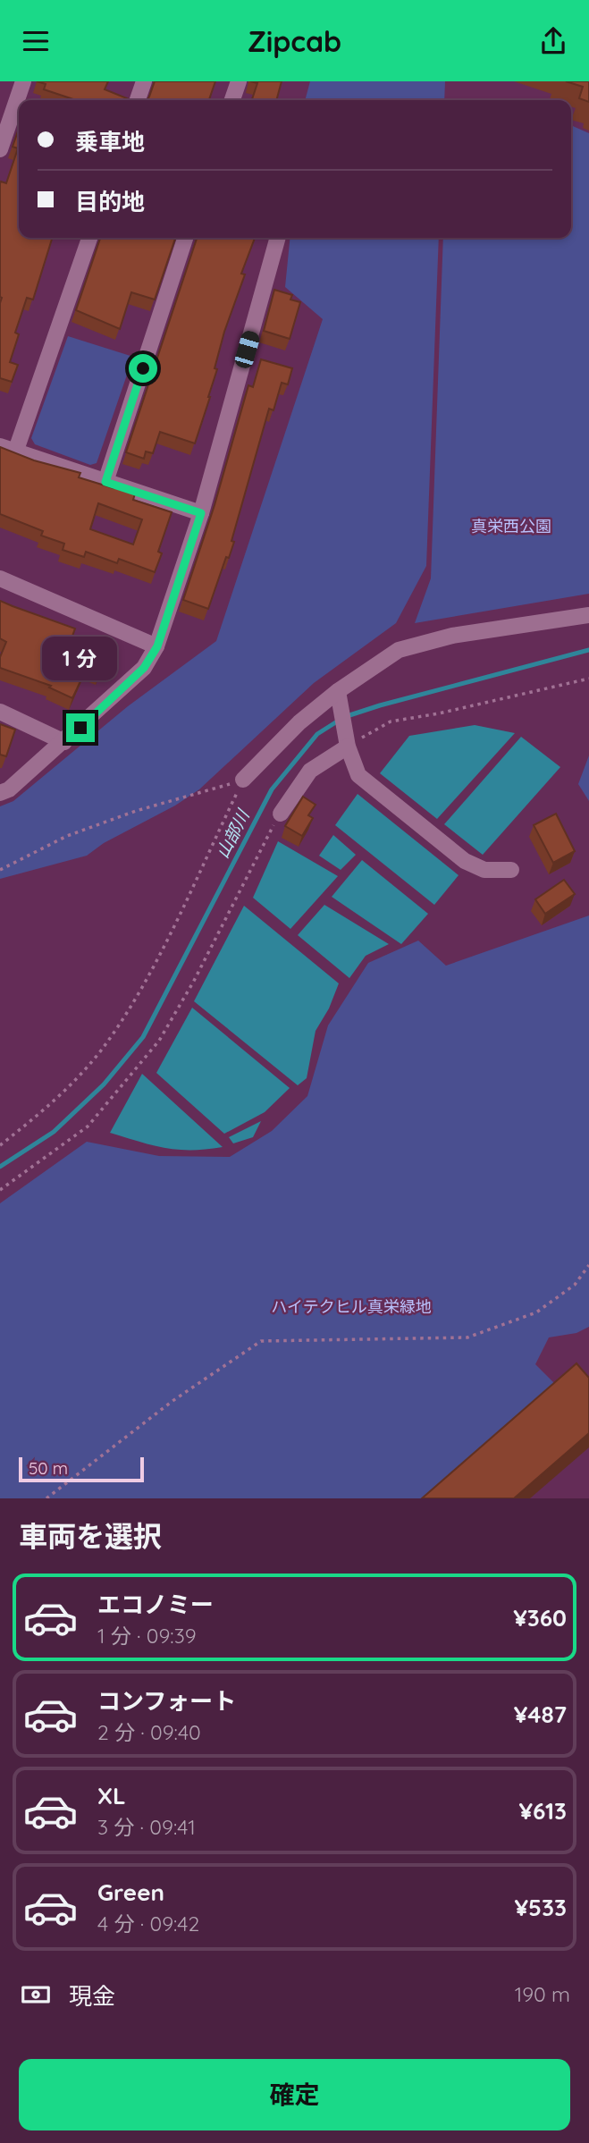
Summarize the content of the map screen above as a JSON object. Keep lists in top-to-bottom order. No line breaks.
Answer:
{"water":["山部川"],"parks":["真栄西公園","ハイテクヒル真栄緑地"],"scale_bar":"50 m","page":{"header":"Zipcab","banner":["乗車地","目的地"],"bubble":"1 分","scale":"50 m","heading":"車両を選択","list":[{"name":"エコノミー","note":"1 分 · 09:39","value":"¥360"},{"name":"コンフォート","note":"2 分 · 09:40","value":"¥487"},{"name":"XL","note":"3 分 · 09:41","value":"¥613"},{"name":"Green","note":"4 分 · 09:42","value":"¥533"}],"pay":["現金","190 m"],"buttons":"確定"}}
